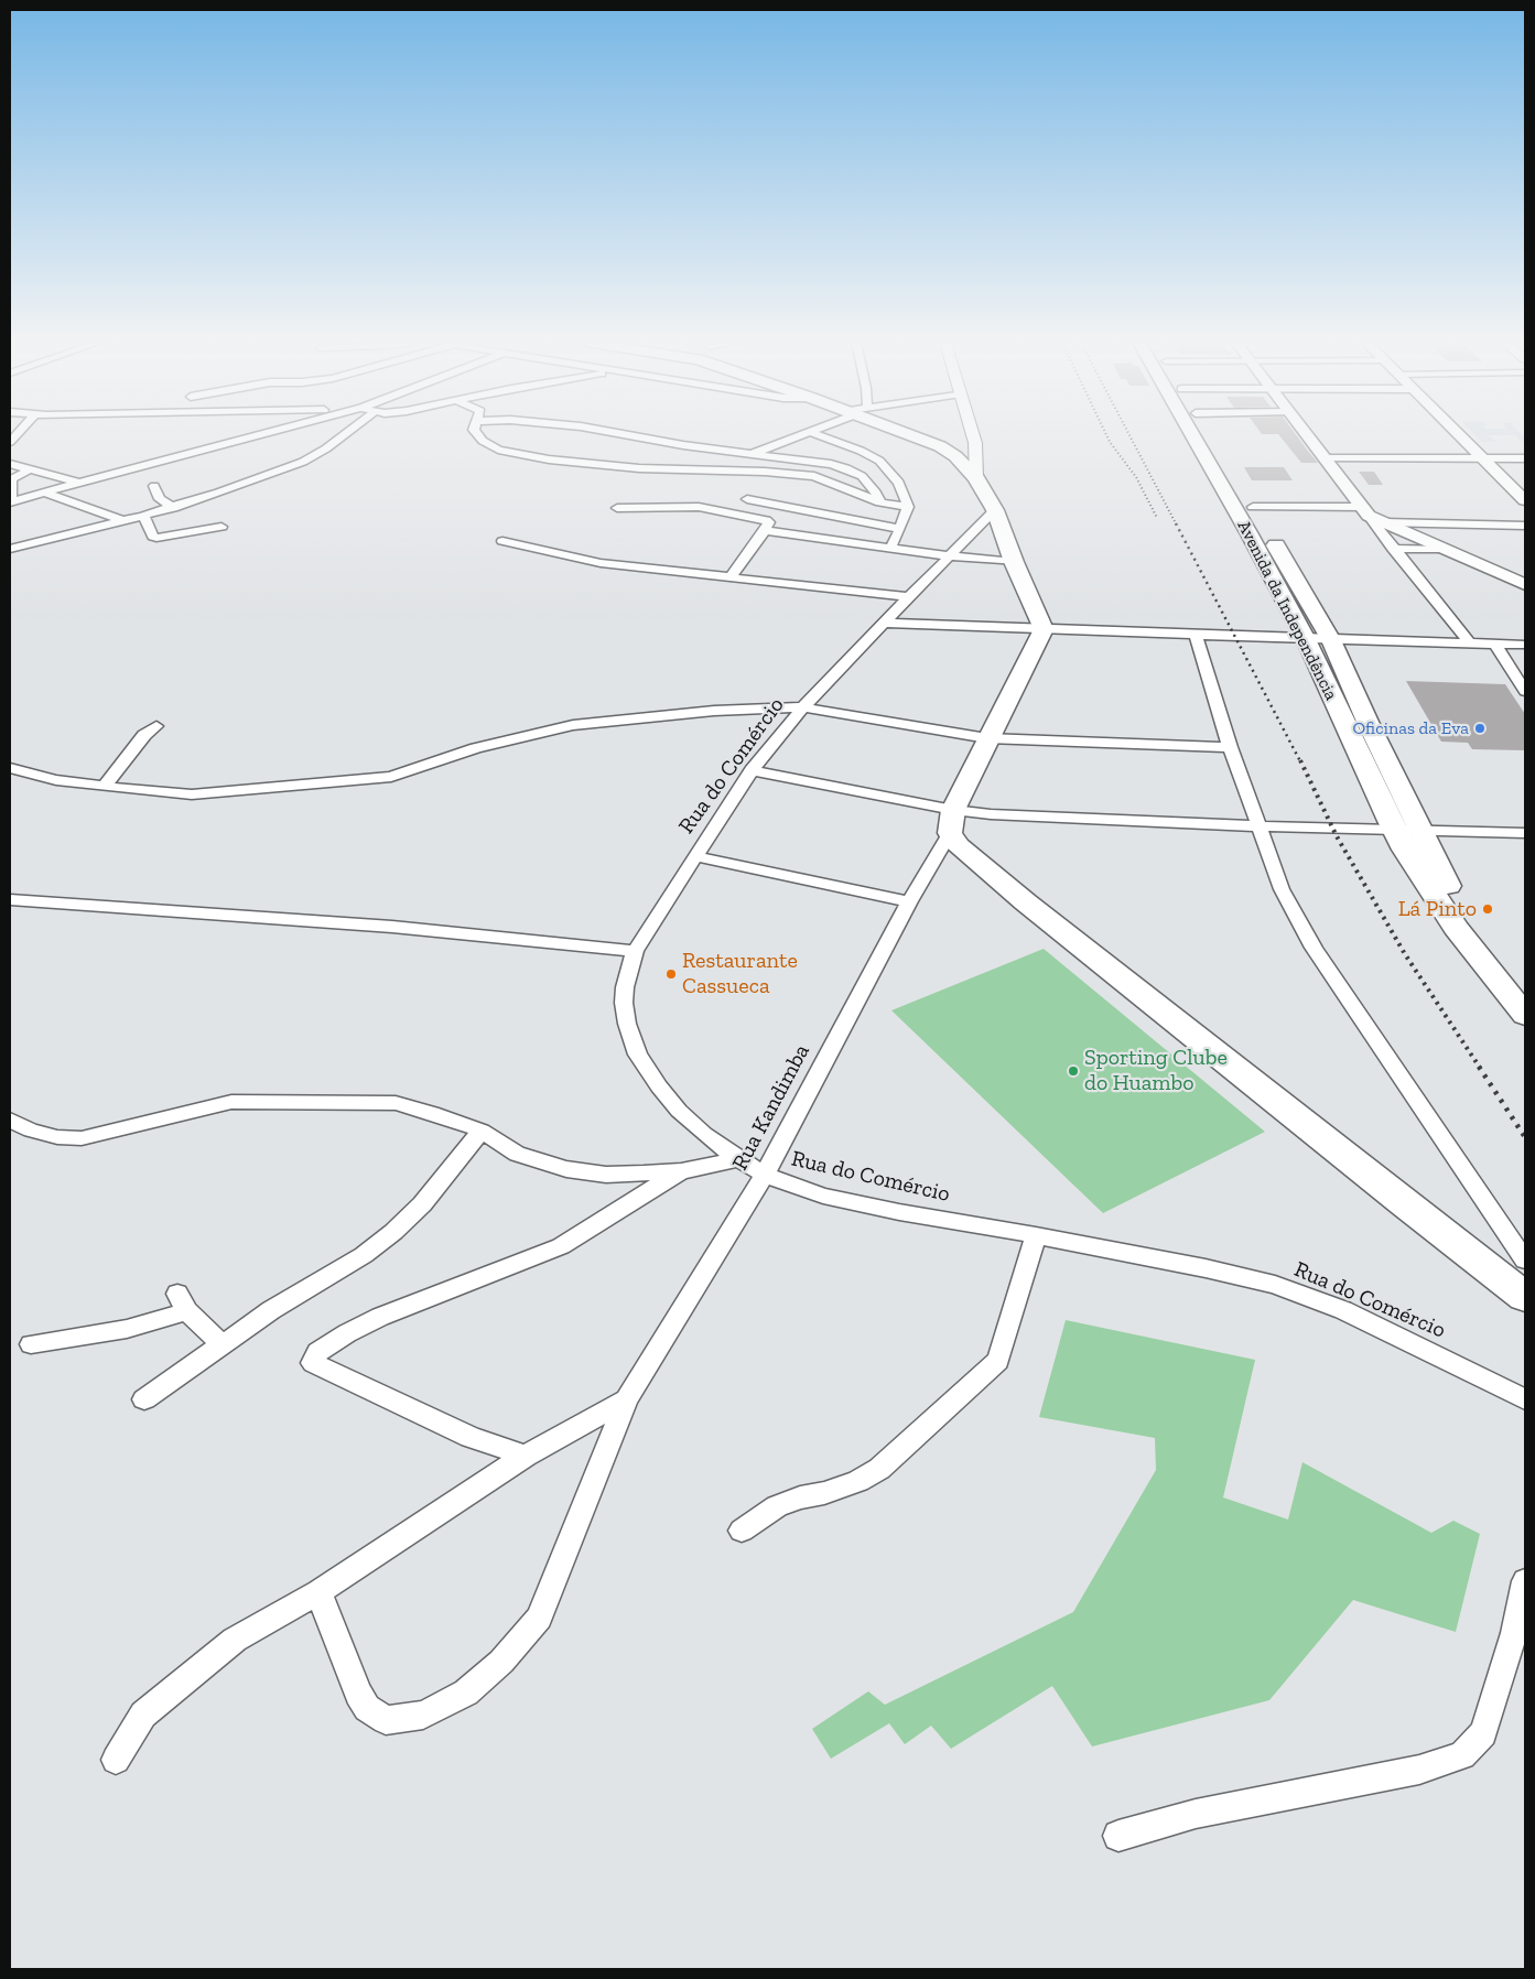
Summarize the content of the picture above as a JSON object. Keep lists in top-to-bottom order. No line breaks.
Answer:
{"streets":{"main road":["Avenida da Independência"],"street":["Rua do Comércio","Rua Kandimba"]},"crossings":[["Rua do Comércio","Rua Kandimba"]],"places":["Oficinas da Eva","Lá Pinto","Restaurante Cassueca","Sporting Clube do Huambo"]}
